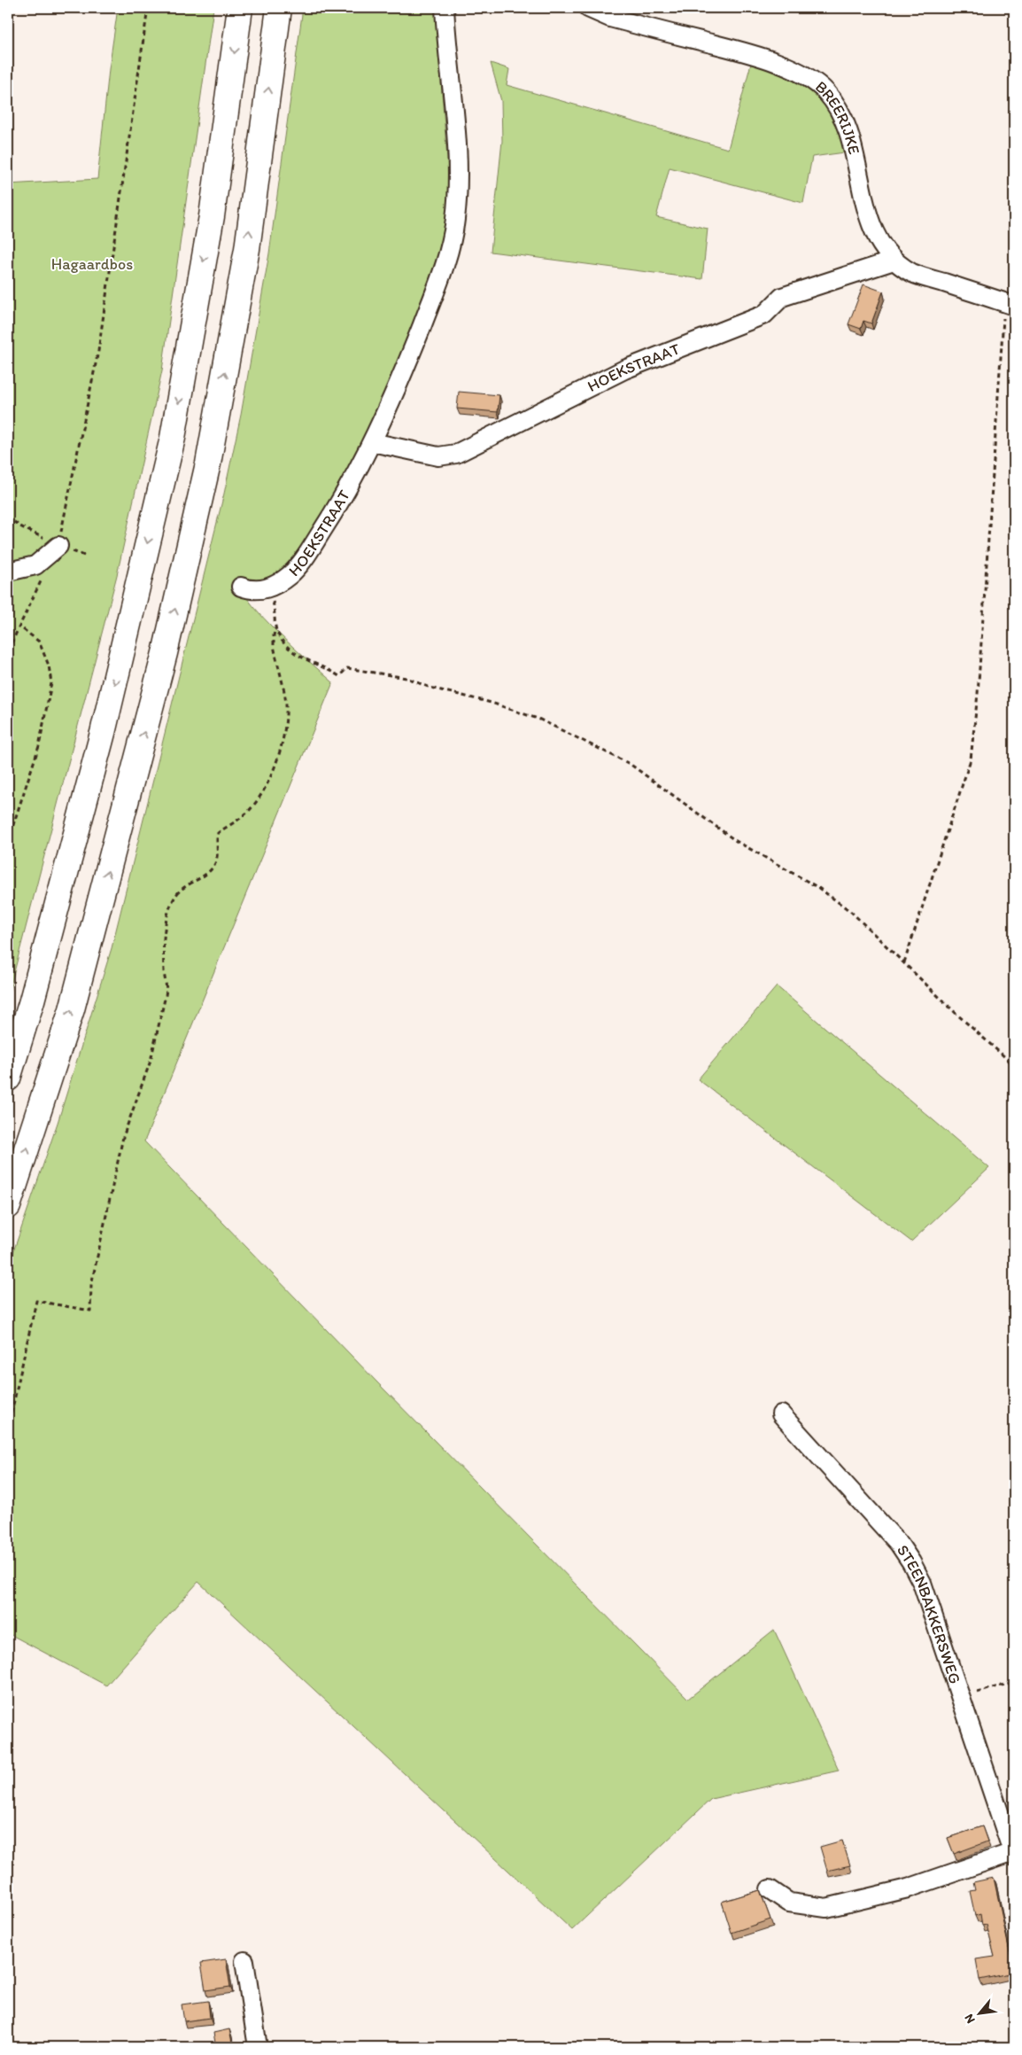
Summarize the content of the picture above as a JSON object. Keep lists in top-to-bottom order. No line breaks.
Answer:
{"streets":{"street":["BREERIJKE","HOEKSTRAAT","STEENBAKKERSWEG"]},"crossings":[["BREERIJKE","HOEKSTRAAT"]],"parks":["Hagaardbos"],"north":"bottom left"}
